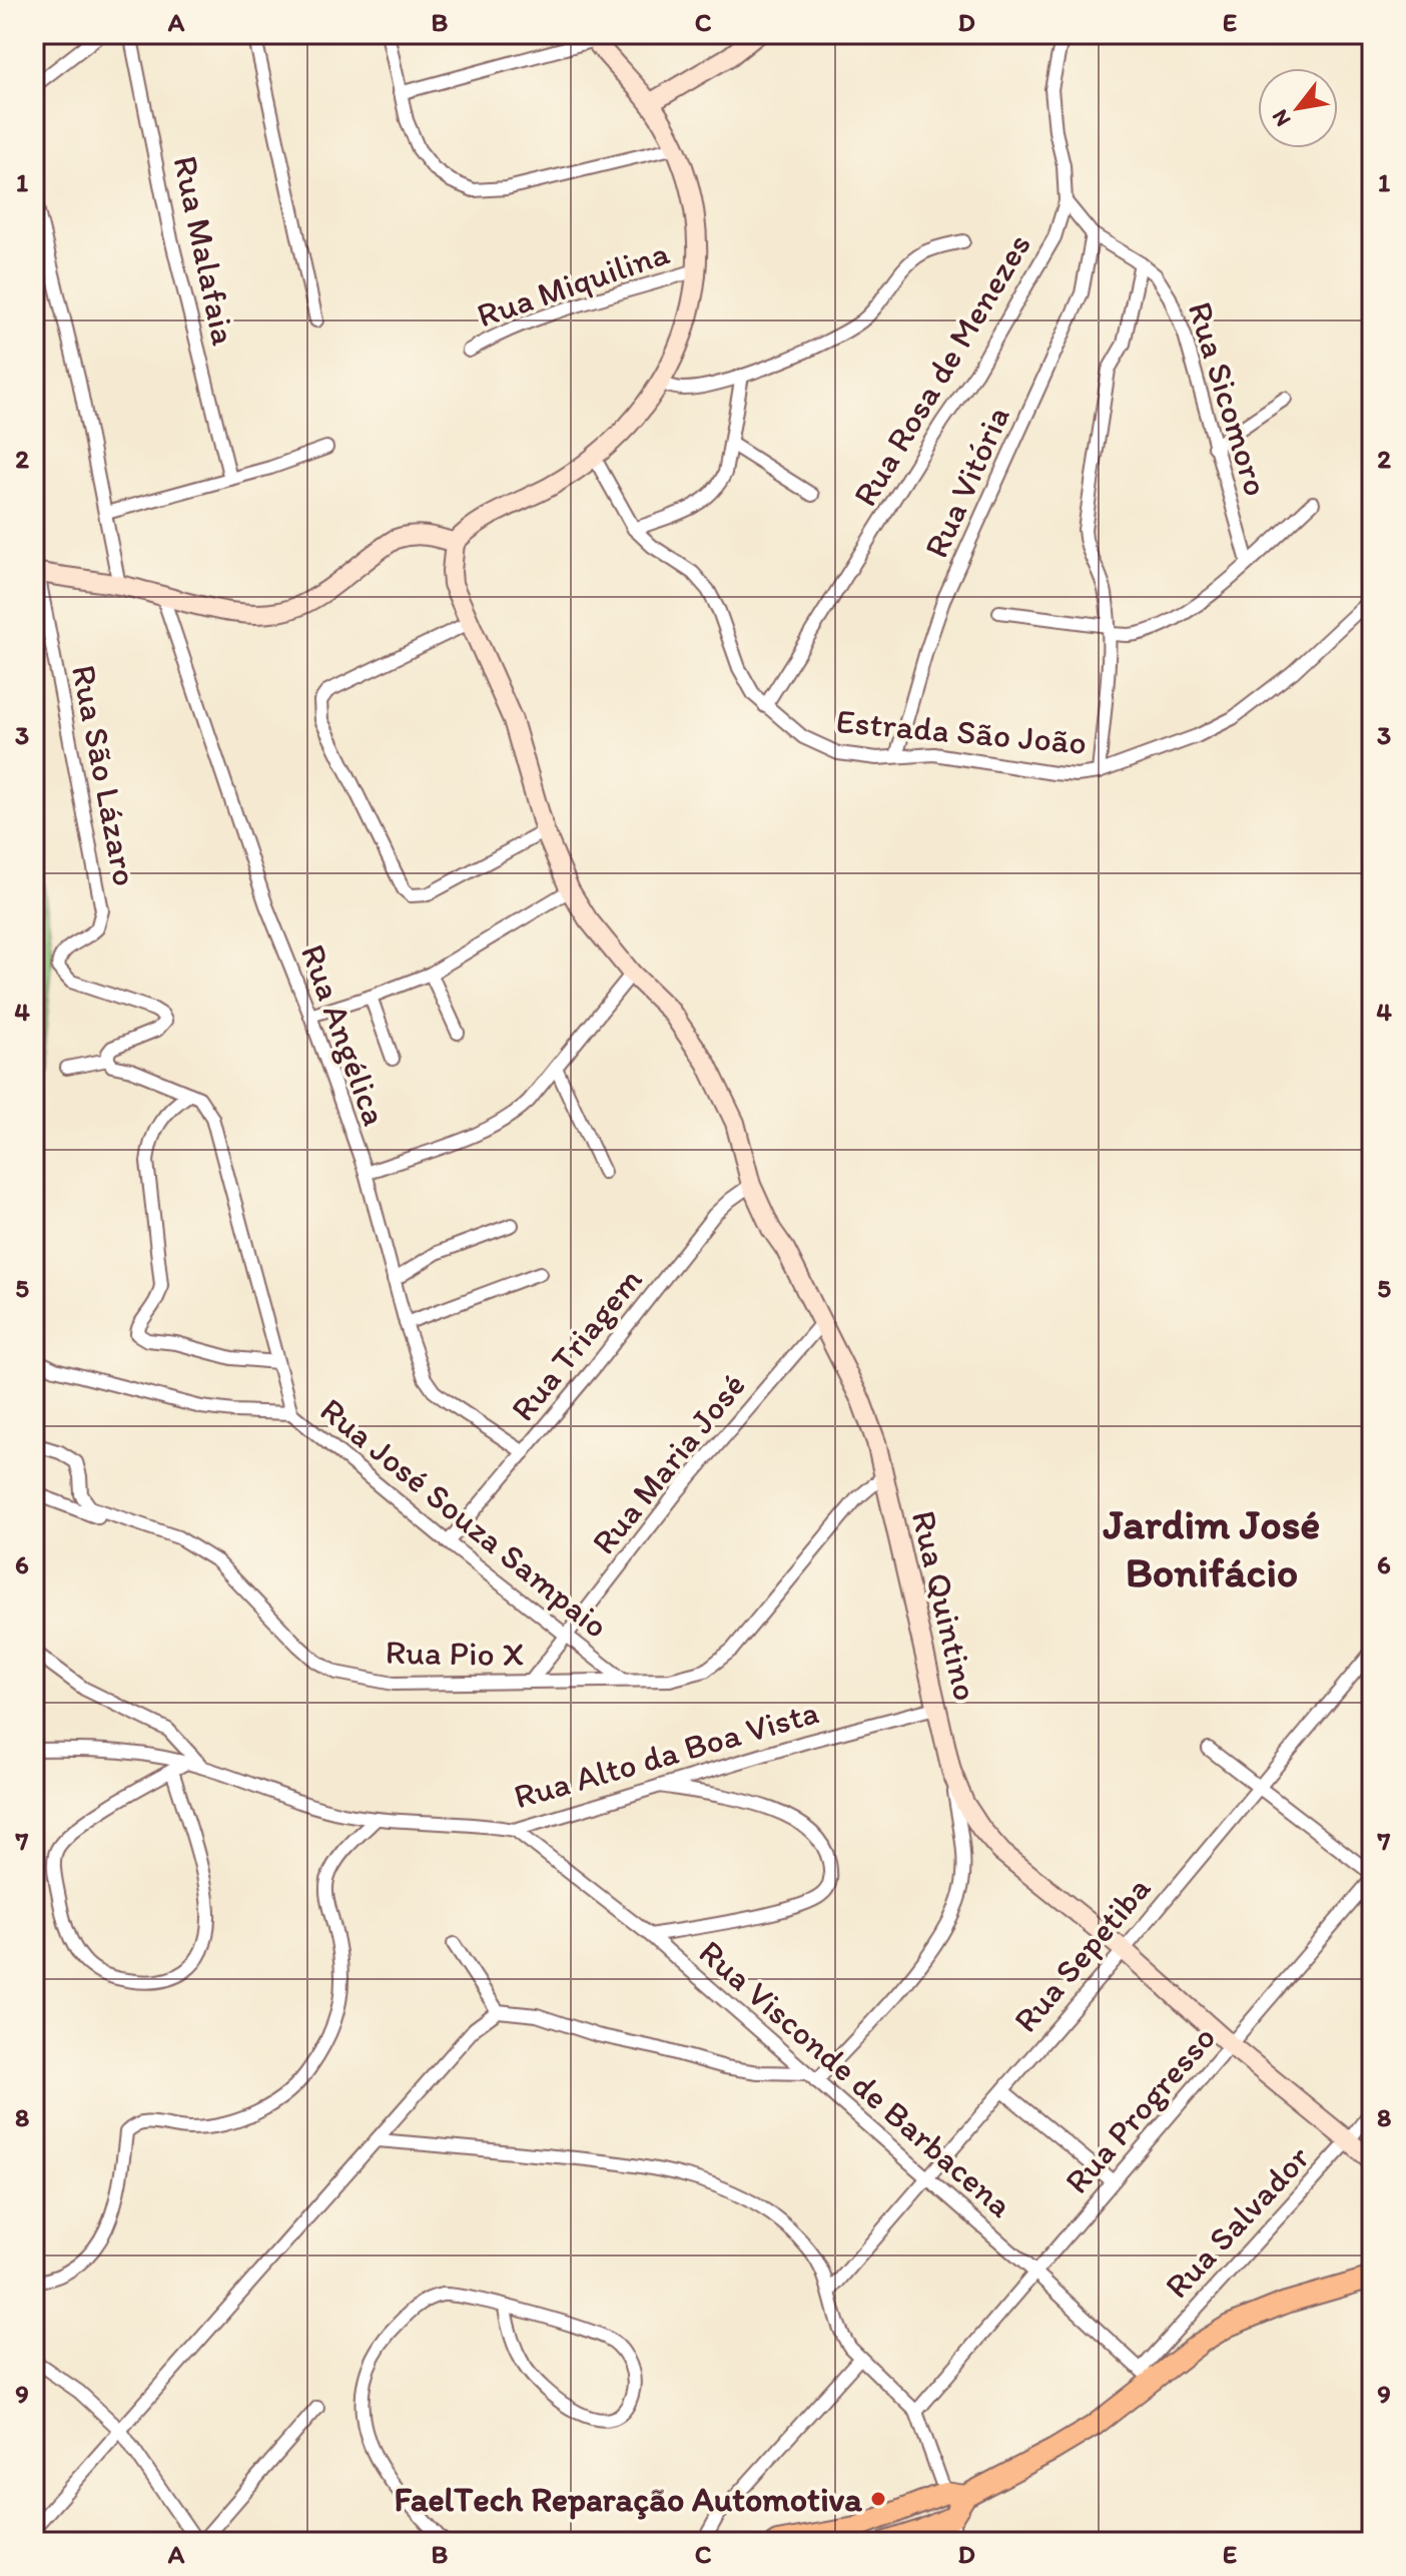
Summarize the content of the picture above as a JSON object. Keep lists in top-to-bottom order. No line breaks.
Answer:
{"streets":{"main road":["Rua Quintino"],"street":["Rua Malafaia","Rua Miquilina","Rua Rosa de Menezes","Rua Sicomoro","Rua Vitória","Estrada São João","Rua São Lázaro","Rua Angélica","Rua Triagem","Rua Maria José","Rua José Souza Sampaio","Rua Pio X","Rua Alto da Boa Vista","Rua Sepetiba","Rua Visconde de Barbacena","Rua Progresso","Rua Salvador"]},"crossings":[["Rua Rosa de Menezes","Rua Sicomoro"],["Rua Rosa de Menezes","Estrada São João"],["Rua Sicomoro","Rua Vitória"],["Rua Vitória","Estrada São João"],["Rua Angélica","Rua Triagem"],["Rua Triagem","Rua José Souza Sampaio"],["Rua Triagem","Rua Quintino"],["Rua Maria José","Rua José Souza Sampaio"],["Rua Maria José","Rua Quintino"],["Rua Maria José","Rua Pio X"],["Rua José Souza Sampaio","Rua Pio X"],["Rua Quintino","Rua Pio X"],["Rua Quintino","Rua Alto da Boa Vista"],["Rua Quintino","Rua Visconde de Barbacena"],["Rua Alto da Boa Vista","Rua Visconde de Barbacena"],["Rua Sepetiba","Rua Visconde de Barbacena"],["Rua Visconde de Barbacena","Rua Progresso"],["Rua Visconde de Barbacena","Rua Salvador"]],"districts":["Jardim José Bonifácio"],"places":["FaelTech Reparação Automotiva"],"north":"bottom left","grid":{"columns":["A","B","C","D","E"],"rows":["1","2","3","4","5","6","7","8","9"]}}
